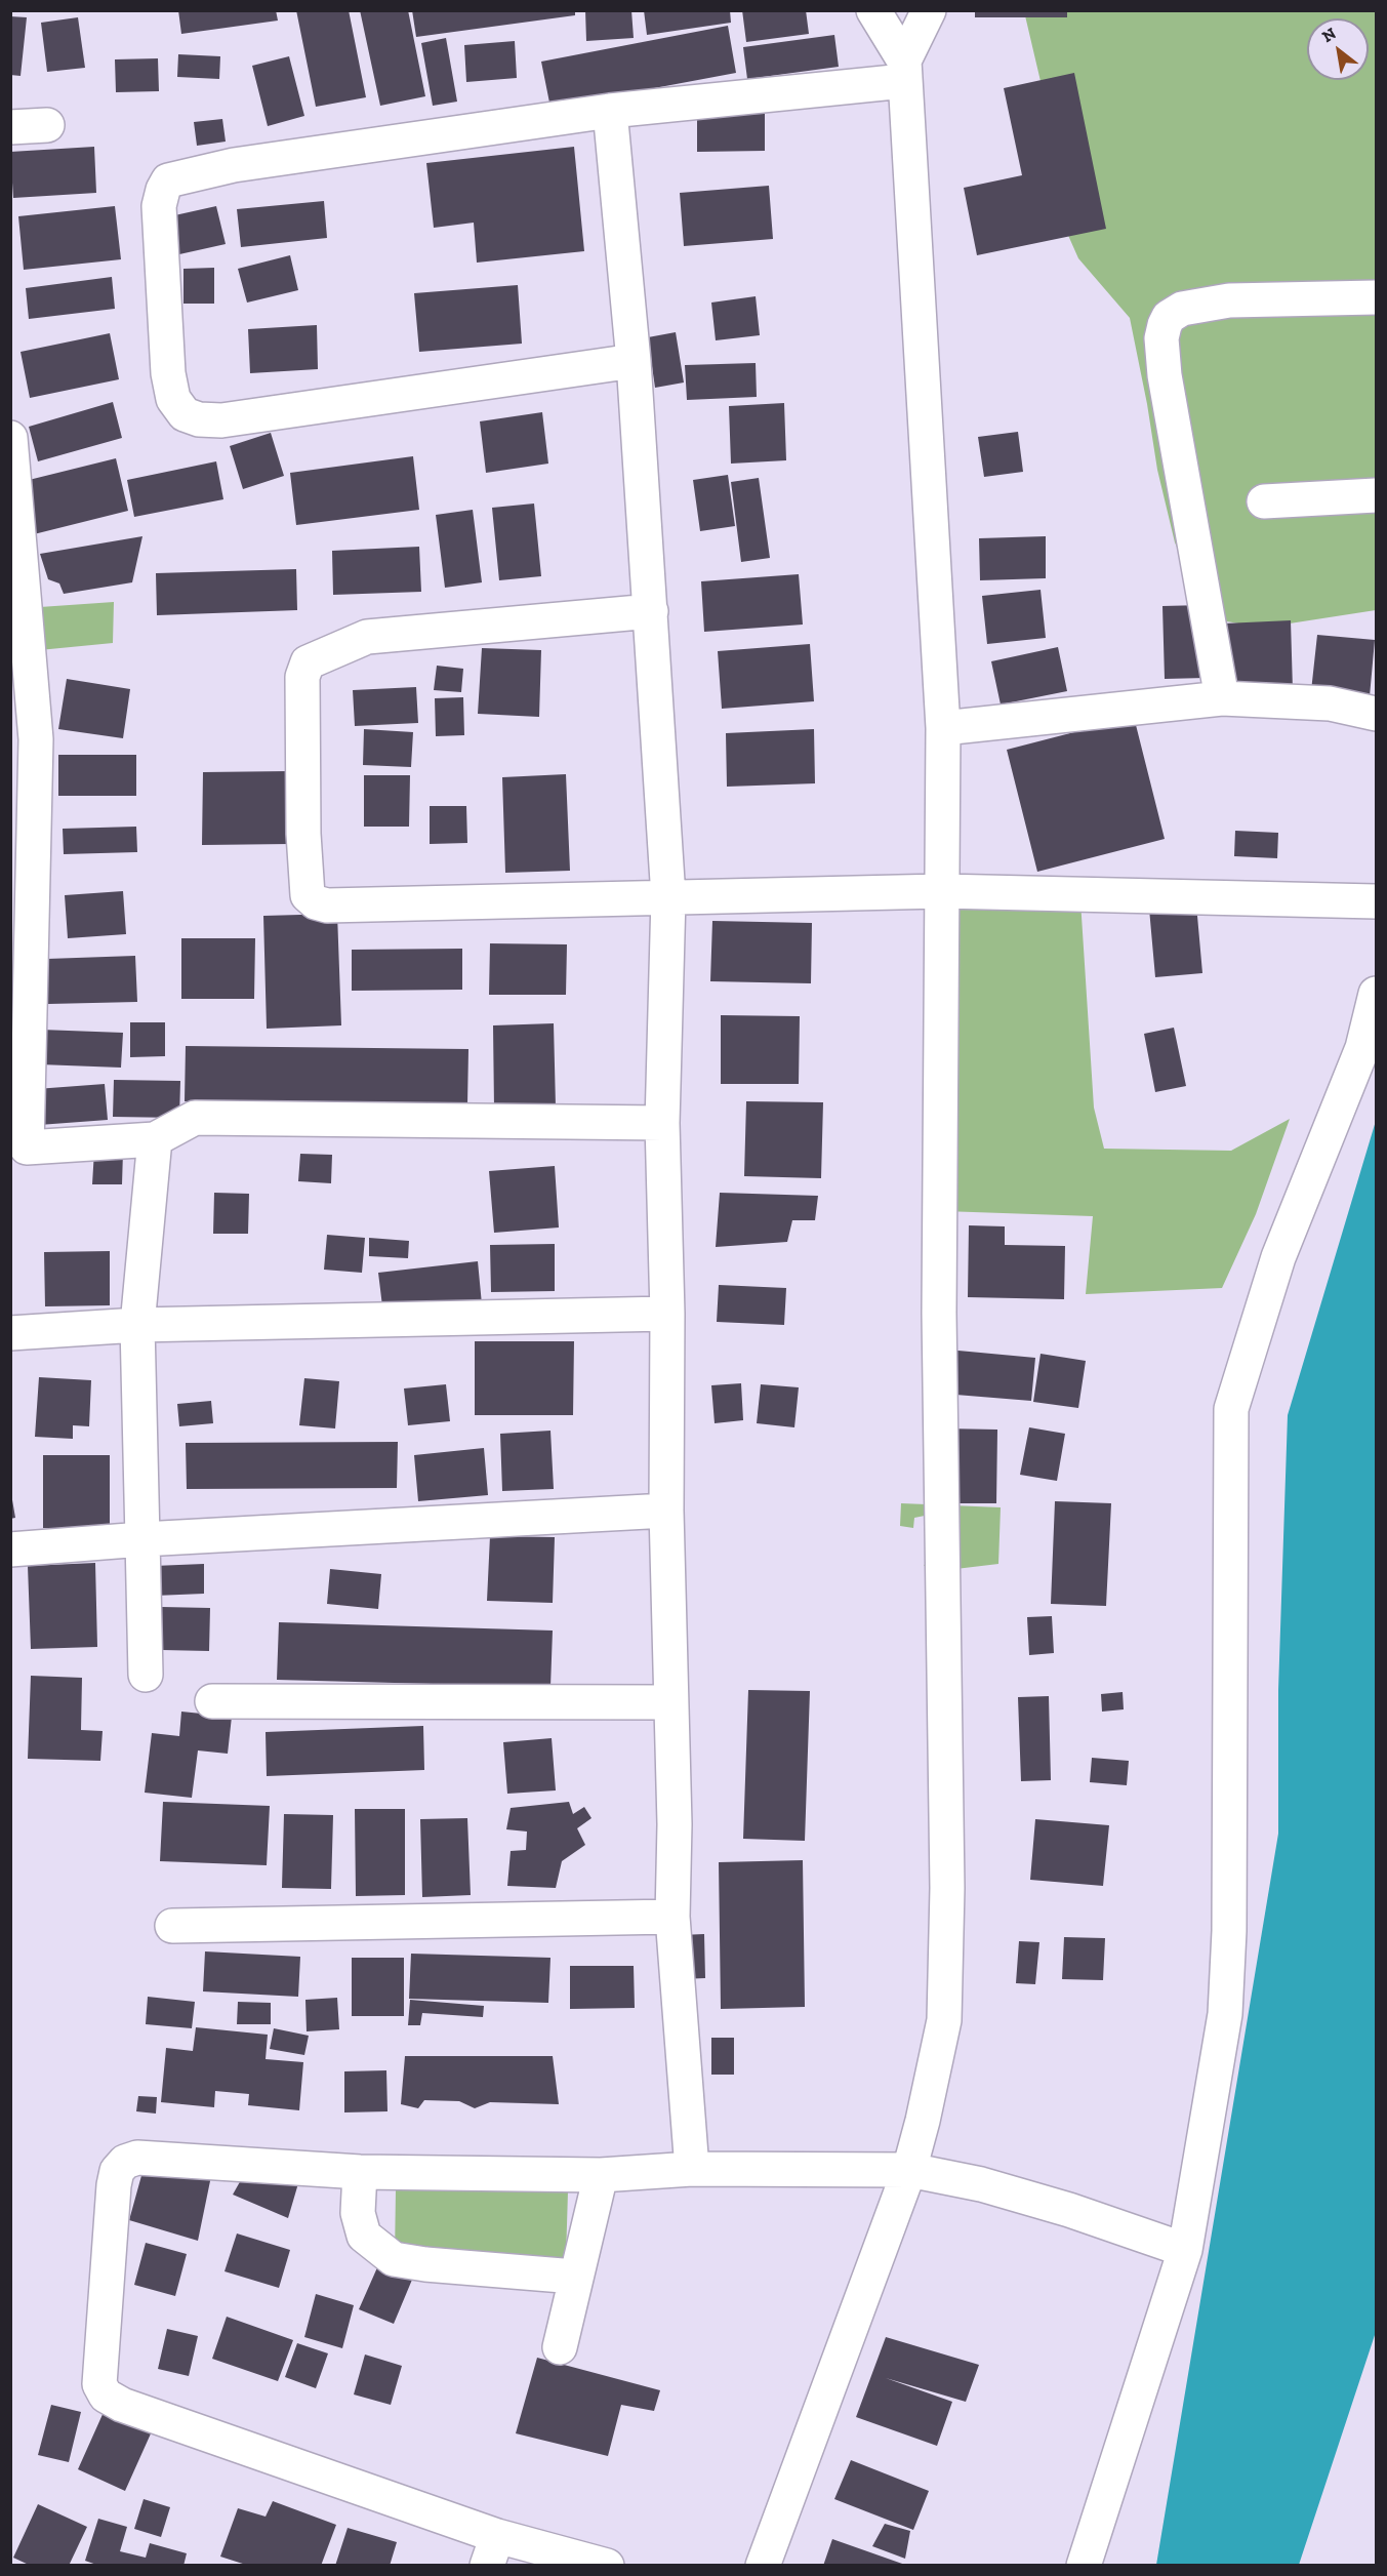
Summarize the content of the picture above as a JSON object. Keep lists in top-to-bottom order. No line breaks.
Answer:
{"north":"top left"}
